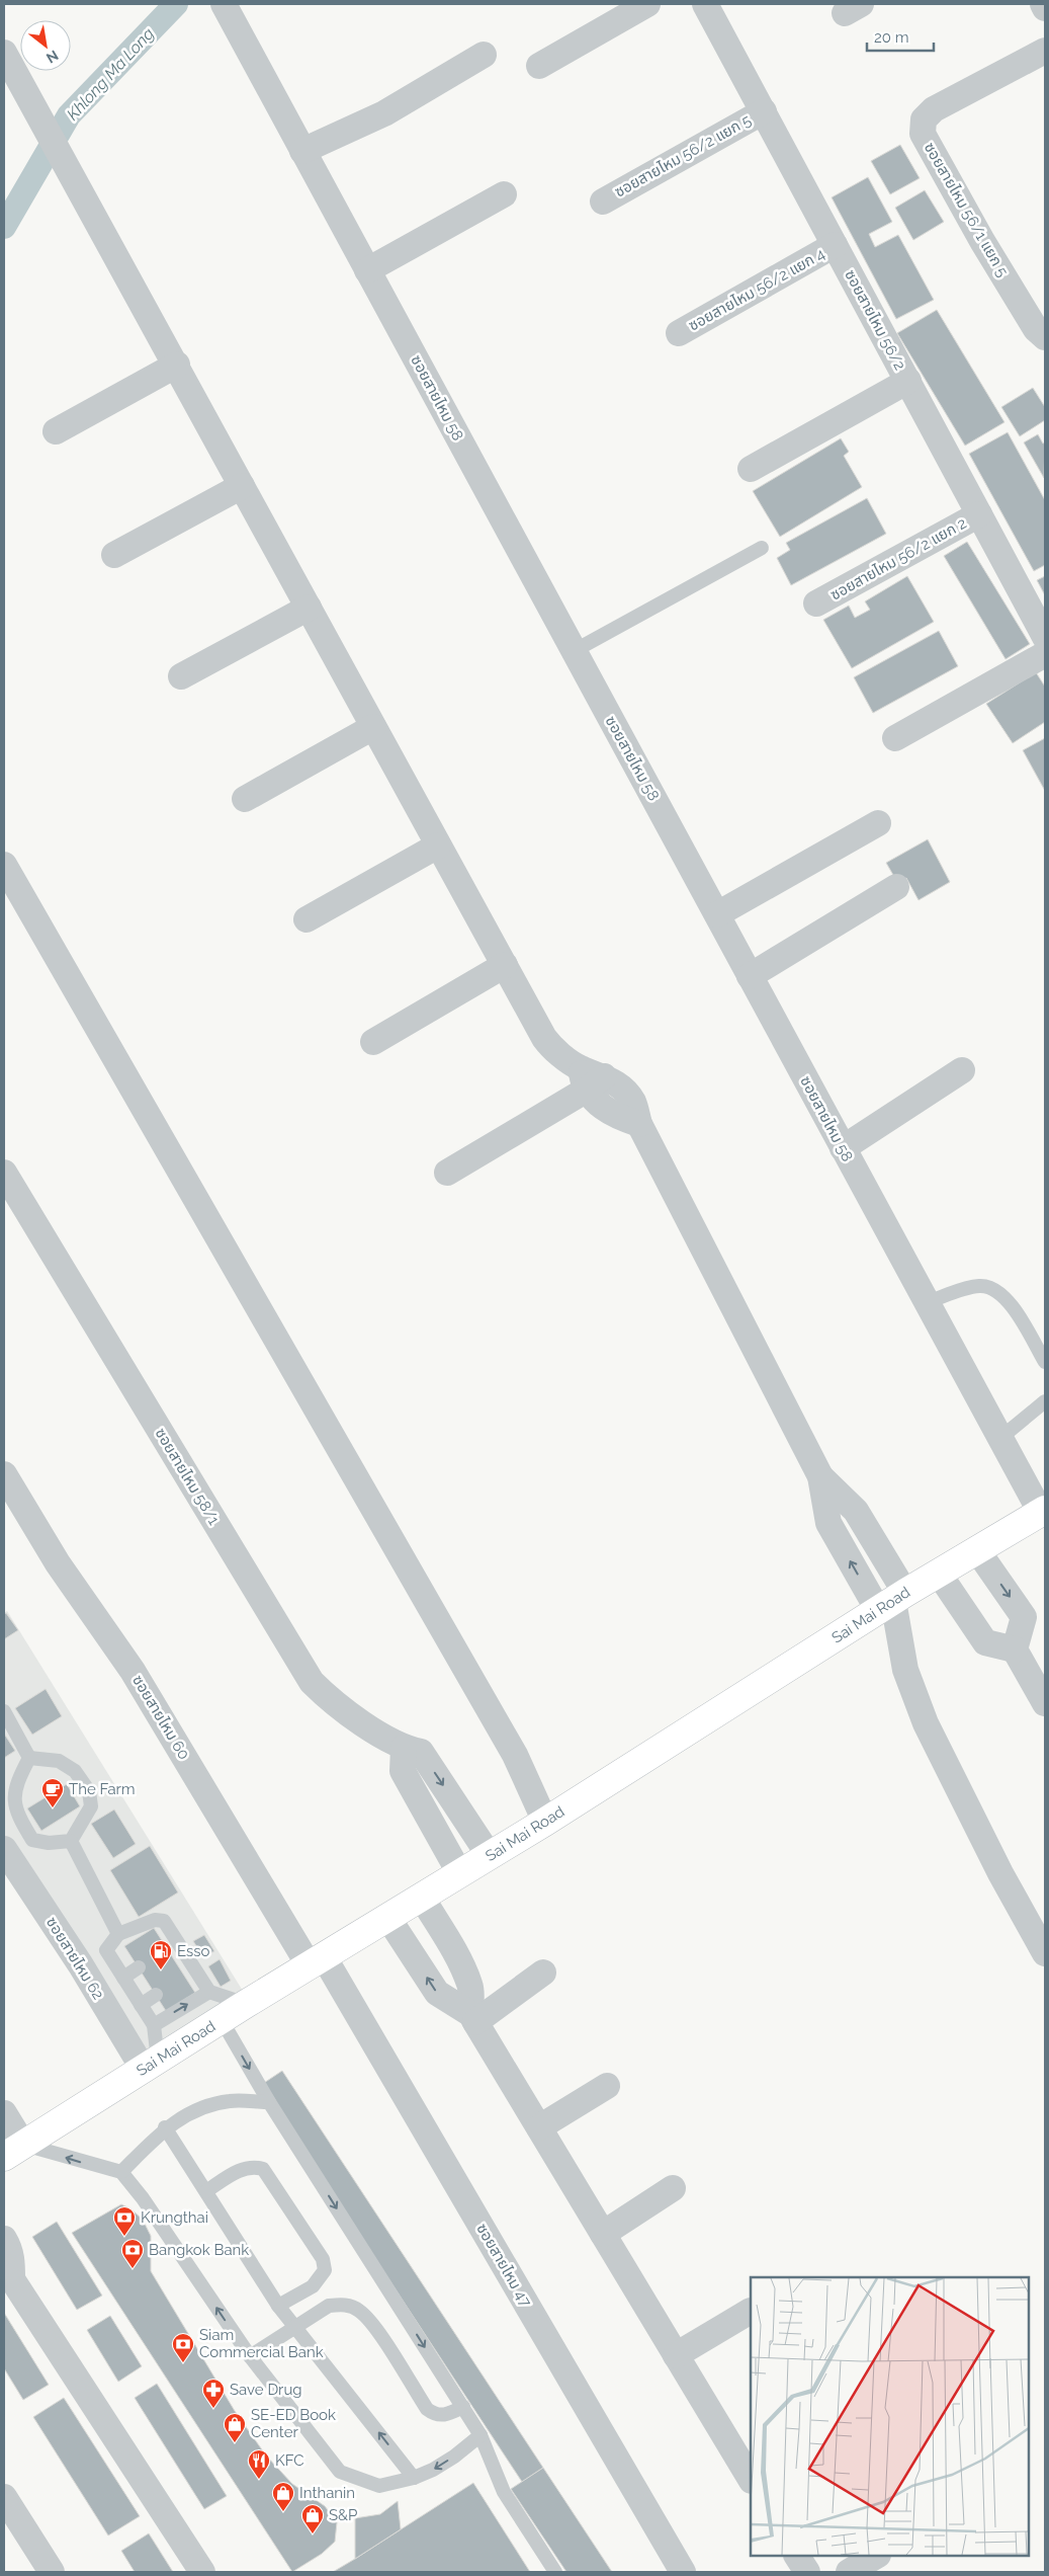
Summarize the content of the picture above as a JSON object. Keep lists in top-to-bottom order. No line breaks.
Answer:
{"streets":{"main road":["Sai Mai Road"],"street":["ซอยสายไหม 56/2 แยก 5","ซอยสายไหม 56/1 แยก 5","ซอยสายไหม 56/2 แยก 4","ซอยสายไหม 56/2","ซอยสายไหม 58","ซอยสายไหม 56/2 แยก 2","ซอยสายไหม 58/1","ซอยสายไหม 60","ซอยสายไหม 62","ซอยสายไหม 47"]},"crossings":[["ซอยสายไหม 56/2 แยก 5","ซอยสายไหม 56/2"],["ซอยสายไหม 56/2 แยก 4","ซอยสายไหม 56/2"],["ซอยสายไหม 56/2","ซอยสายไหม 56/2 แยก 2"],["ซอยสายไหม 58","Sai Mai Road"],["ซอยสายไหม 58/1","Sai Mai Road"],["Sai Mai Road","ซอยสายไหม 60"],["Sai Mai Road","ซอยสายไหม 62"],["Sai Mai Road","ซอยสายไหม 47"],["ซอยสายไหม 60","ซอยสายไหม 47"]],"water":["Khlong Ma Long"],"places":{"cafe":["The Farm"],"fuel station":["Esso"],"bank":["Krungthai","Bangkok Bank","Siam Commercial Bank"],"pharmacy":["Save Drug"],"shop":["SE-ED Book Center","Inthanin","S&P"],"restaurant":["KFC"]},"scale_bar":"20 m","north":"bottom right"}
